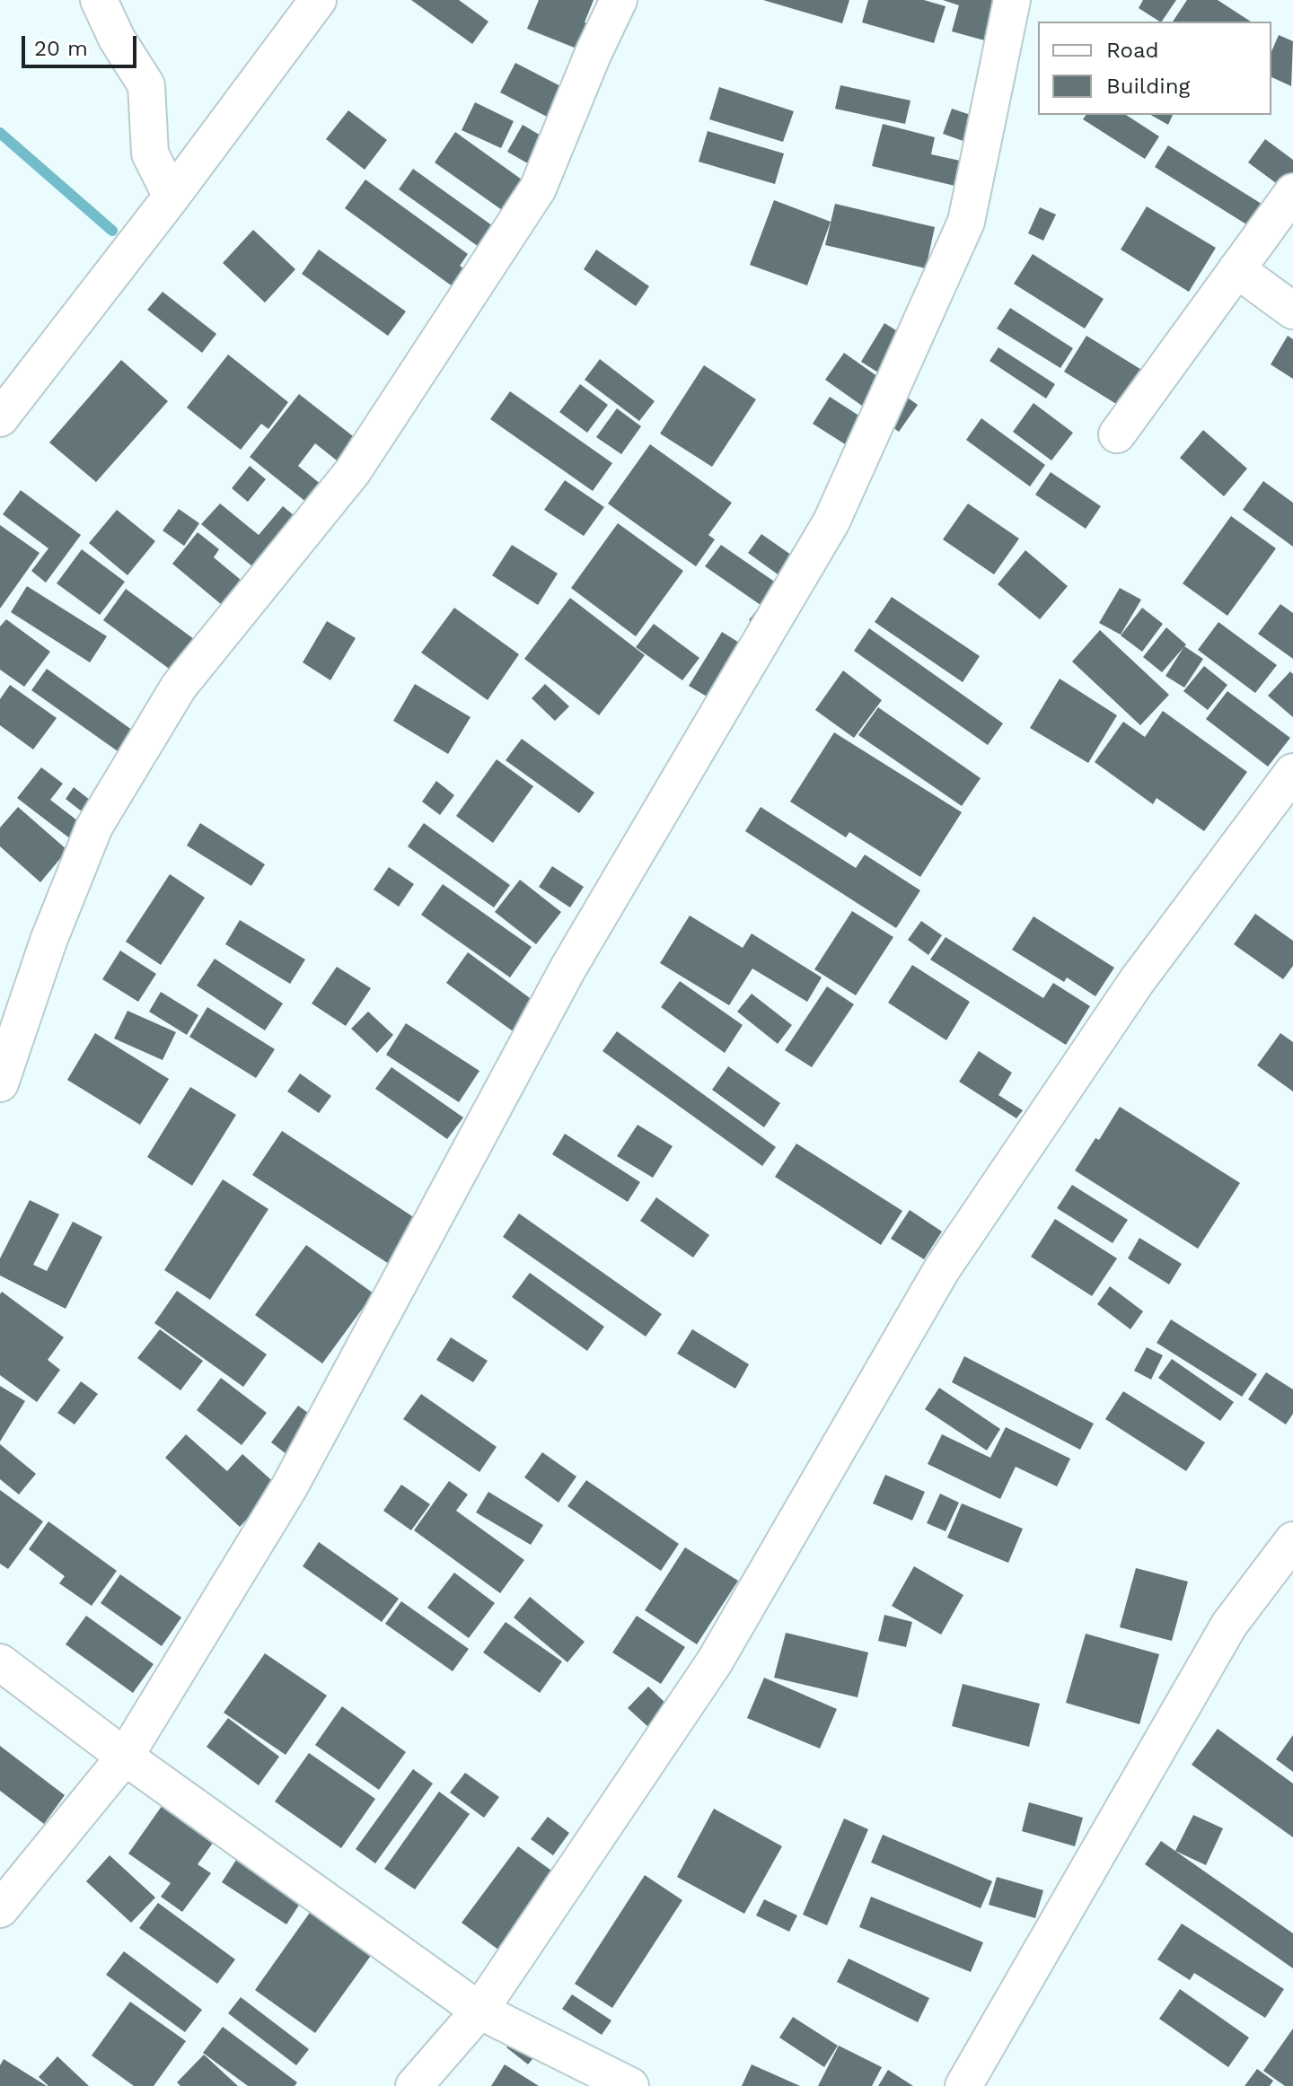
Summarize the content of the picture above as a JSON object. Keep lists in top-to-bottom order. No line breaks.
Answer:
{"legend":["Road","Building"],"scale_bar":"20 m"}
